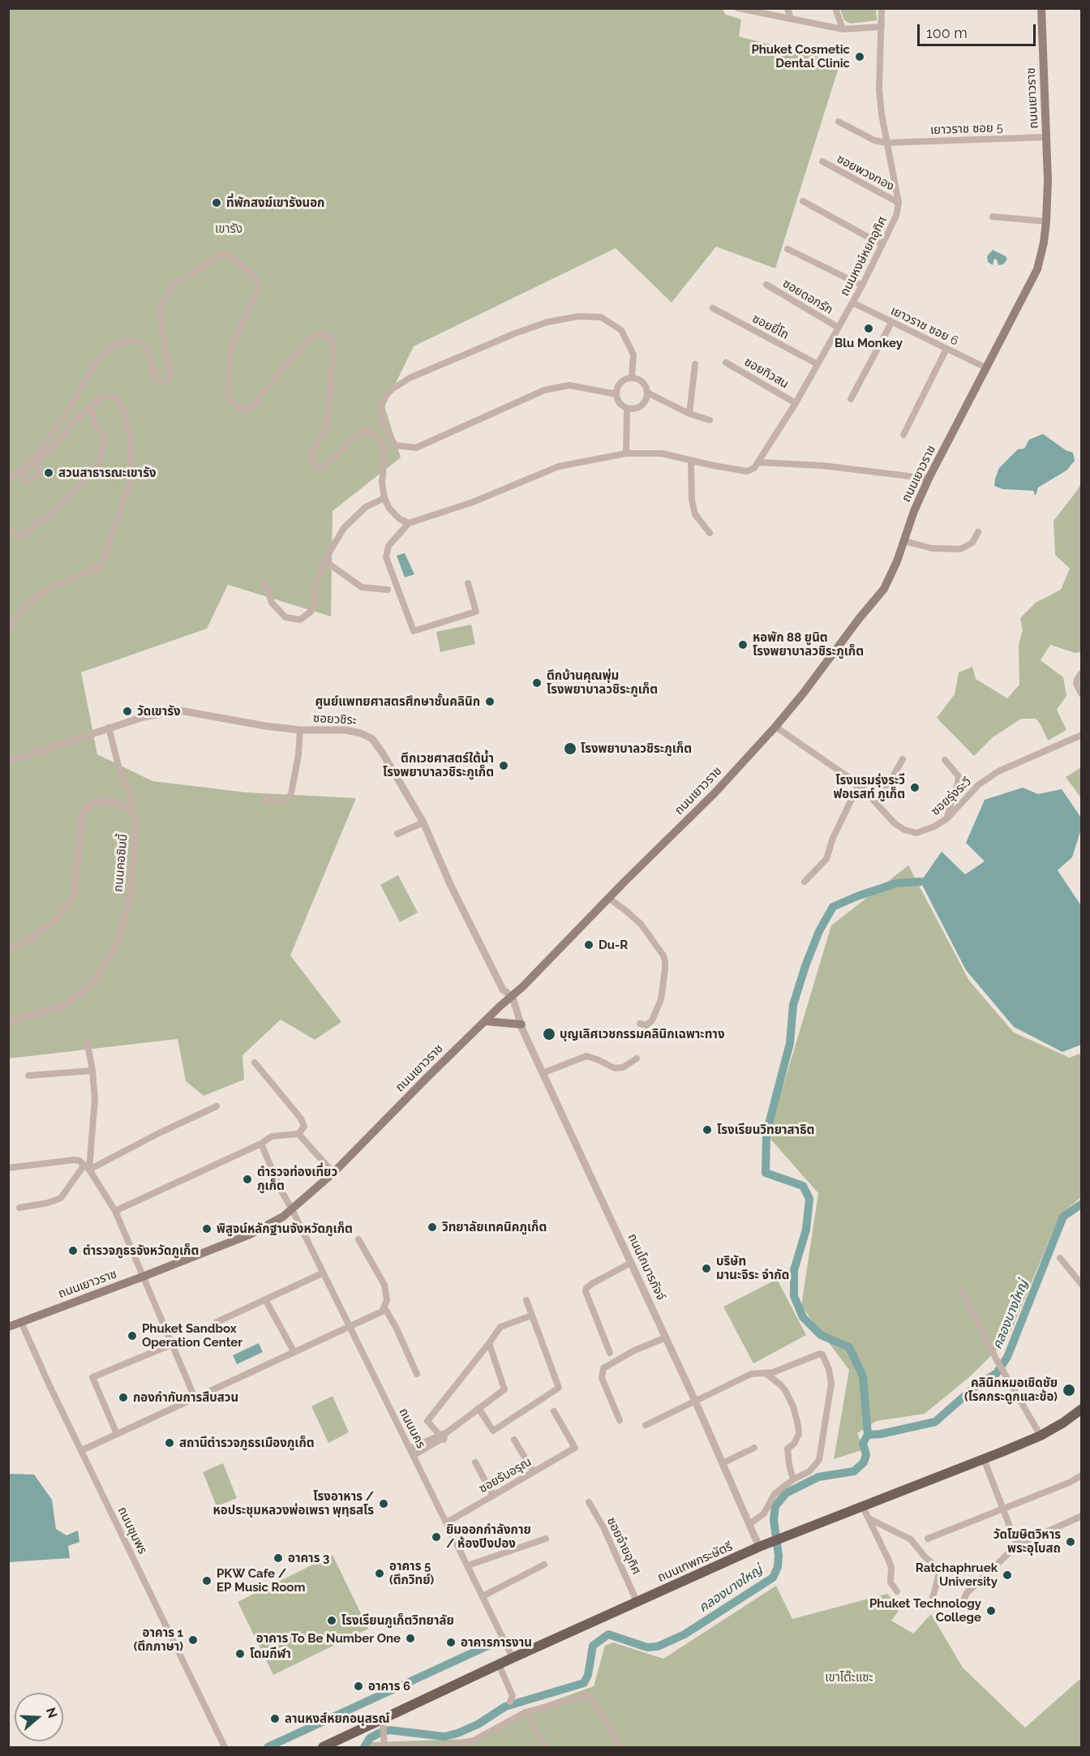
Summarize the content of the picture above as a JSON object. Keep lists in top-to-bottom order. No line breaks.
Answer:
{"streets":{"main road":["ถนนเยาวราช","ถนนเทพกระษัตรี"],"street":["เยาวราช ซอย 5","ซอยพวงทอง","ถนนหงษ์หยกอุทิศ","ซอยดอกรัก","เยาวราช ซอย 6","ซอยยี่โถ","ซอยทิวสน","ซอยวชิระ","ซอยรุ่งระวี","ถนนคอซิมบี้","ถนนโกมารภัจจ์","ถนนนคร","ซอยรับอรุณ","ถนนชุมพร","ซอยจ๋ายอุทิศ"]},"crossings":[["ถนนเยาวราช","เยาวราช ซอย 5"],["ถนนเยาวราช","เยาวราช ซอย 6"],["ถนนเยาวราช","ซอยวชิระ"],["ถนนเยาวราช","ซอยรุ่งระวี"],["ถนนเยาวราช","ถนนโกมารภัจจ์"],["ถนนเยาวราช","ถนนนคร"],["ถนนเยาวราช","ถนนชุมพร"],["เยาวราช ซอย 5","ถนนหงษ์หยกอุทิศ"],["ซอยพวงทอง","ถนนหงษ์หยกอุทิศ"],["ถนนหงษ์หยกอุทิศ","ซอยดอกรัก"],["ถนนหงษ์หยกอุทิศ","เยาวราช ซอย 6"],["ถนนหงษ์หยกอุทิศ","ซอยยี่โถ"],["ถนนหงษ์หยกอุทิศ","ซอยทิวสน"],["ซอยวชิระ","ถนนโกมารภัจจ์"],["ถนนโกมารภัจจ์","ถนนเทพกระษัตรี"],["ถนนนคร","ซอยรับอรุณ"],["ถนนนคร","ถนนเทพกระษัตรี"],["ซอยจ๋ายอุทิศ","ถนนเทพกระษัตรี"]],"water":["คลองบางใหญ่"],"parks":["เขารัง","เขาโต๊ะแซะ"],"places":["Phuket Cosmetic Dental Clinic","ที่พักสงฆ์เขารังนอก","Blu Monkey","สวนสาธารณะเขารัง","หอพัก 88 ยูนิต โรงพยาบาลวชิระภูเก็ต","ตึกบ้านคุณพุ่ม โรงพยาบาลวชิระภูเก็ต","ศูนย์แพทยศาสตรศึกษาชั้นคลินิก","วัดเขารัง","โรงพยาบาลวชิระภูเก็ต","ตึกเวชศาสตร์ใต้น้ำ โรงพยาบาลวชิระภูเก็ต","โรงแรมรุ่งระวี ฟอเรสท์ ภูเก็ต","Du-R","บุญเลิศเวชกรรมคลินิกเฉพาะทาง","โรงเรียนวิทยาสาธิต","ตำรวจท่องเที่ยว ภูเก็ต","วิทยาลัยเทคนิคภูเก็ต","พิสูจน์หลักฐานจังหวัดภูเก็ต","ตำรวจภูธรจังหวัดภูเก็ต","บริษัท มานะจิระ จำกัด","Phuket Sandbox Operation Center","คลินิกหมอเชิดชัย (โรคกระดูกและข้อ)","กองกำกับการสืบสวน","สถานีตำรวจภูธรเมืองภูเก็ต","โรงอาหาร / หอประชุมหลวงพ่อเพรา พุทฺธสโร","ยิมออกกำลังกาย / ห้องปิงปอง","วัดโฆษิตวิหาร พระอุโบสถ","อาคาร 3","อาคาร 5 (ตึกวิทย์)","Ratchaphruek University","PKW Cafe / EP Music Room","Phuket Technology College","โรงเรียนภูเก็ตวิทยาลัย","อาคาร To Be Number One","อาคาร 1 (ตึกภาษา)","อาคารการงาน","โดมกีฬา","อาคาร 6","ลานหงส์หยกอนุสรณ์"],"scale_bar":"100 m","north":"right"}
